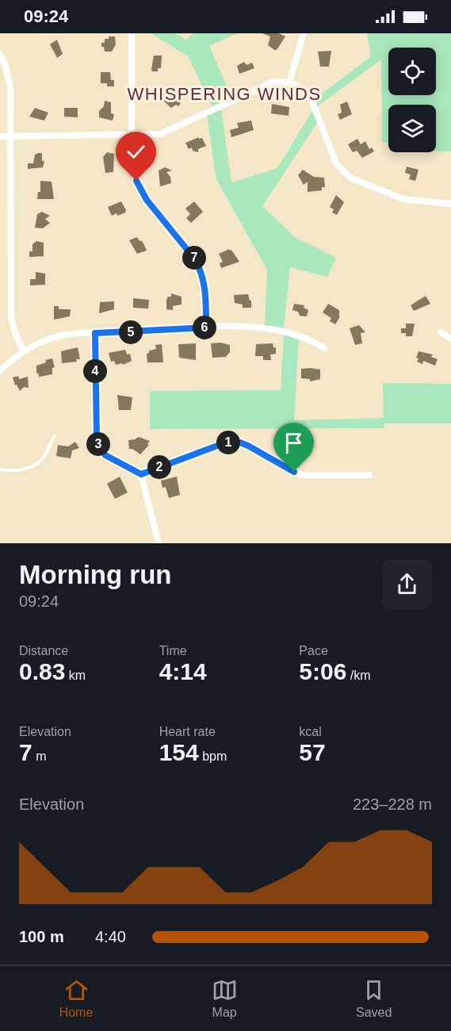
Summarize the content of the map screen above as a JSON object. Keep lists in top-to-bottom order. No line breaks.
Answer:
{"districts":["WHISPERING WINDS"],"page":{"status":"09:24","pins":["7","6","5","4","1","3","2"],"heading":["Morning run","09:24"],"stats":[["Distance","0.83 km"],["Time","4:14"],["Pace","5:06 /km"],["Elevation","7 m"],["Heart rate","154 bpm"],["kcal","57"]],"chart":["Elevation","223–228 m"],"list":[{"name":"100 m","note":"4:40"}],"tabs":["Home","Map","Saved"]}}
